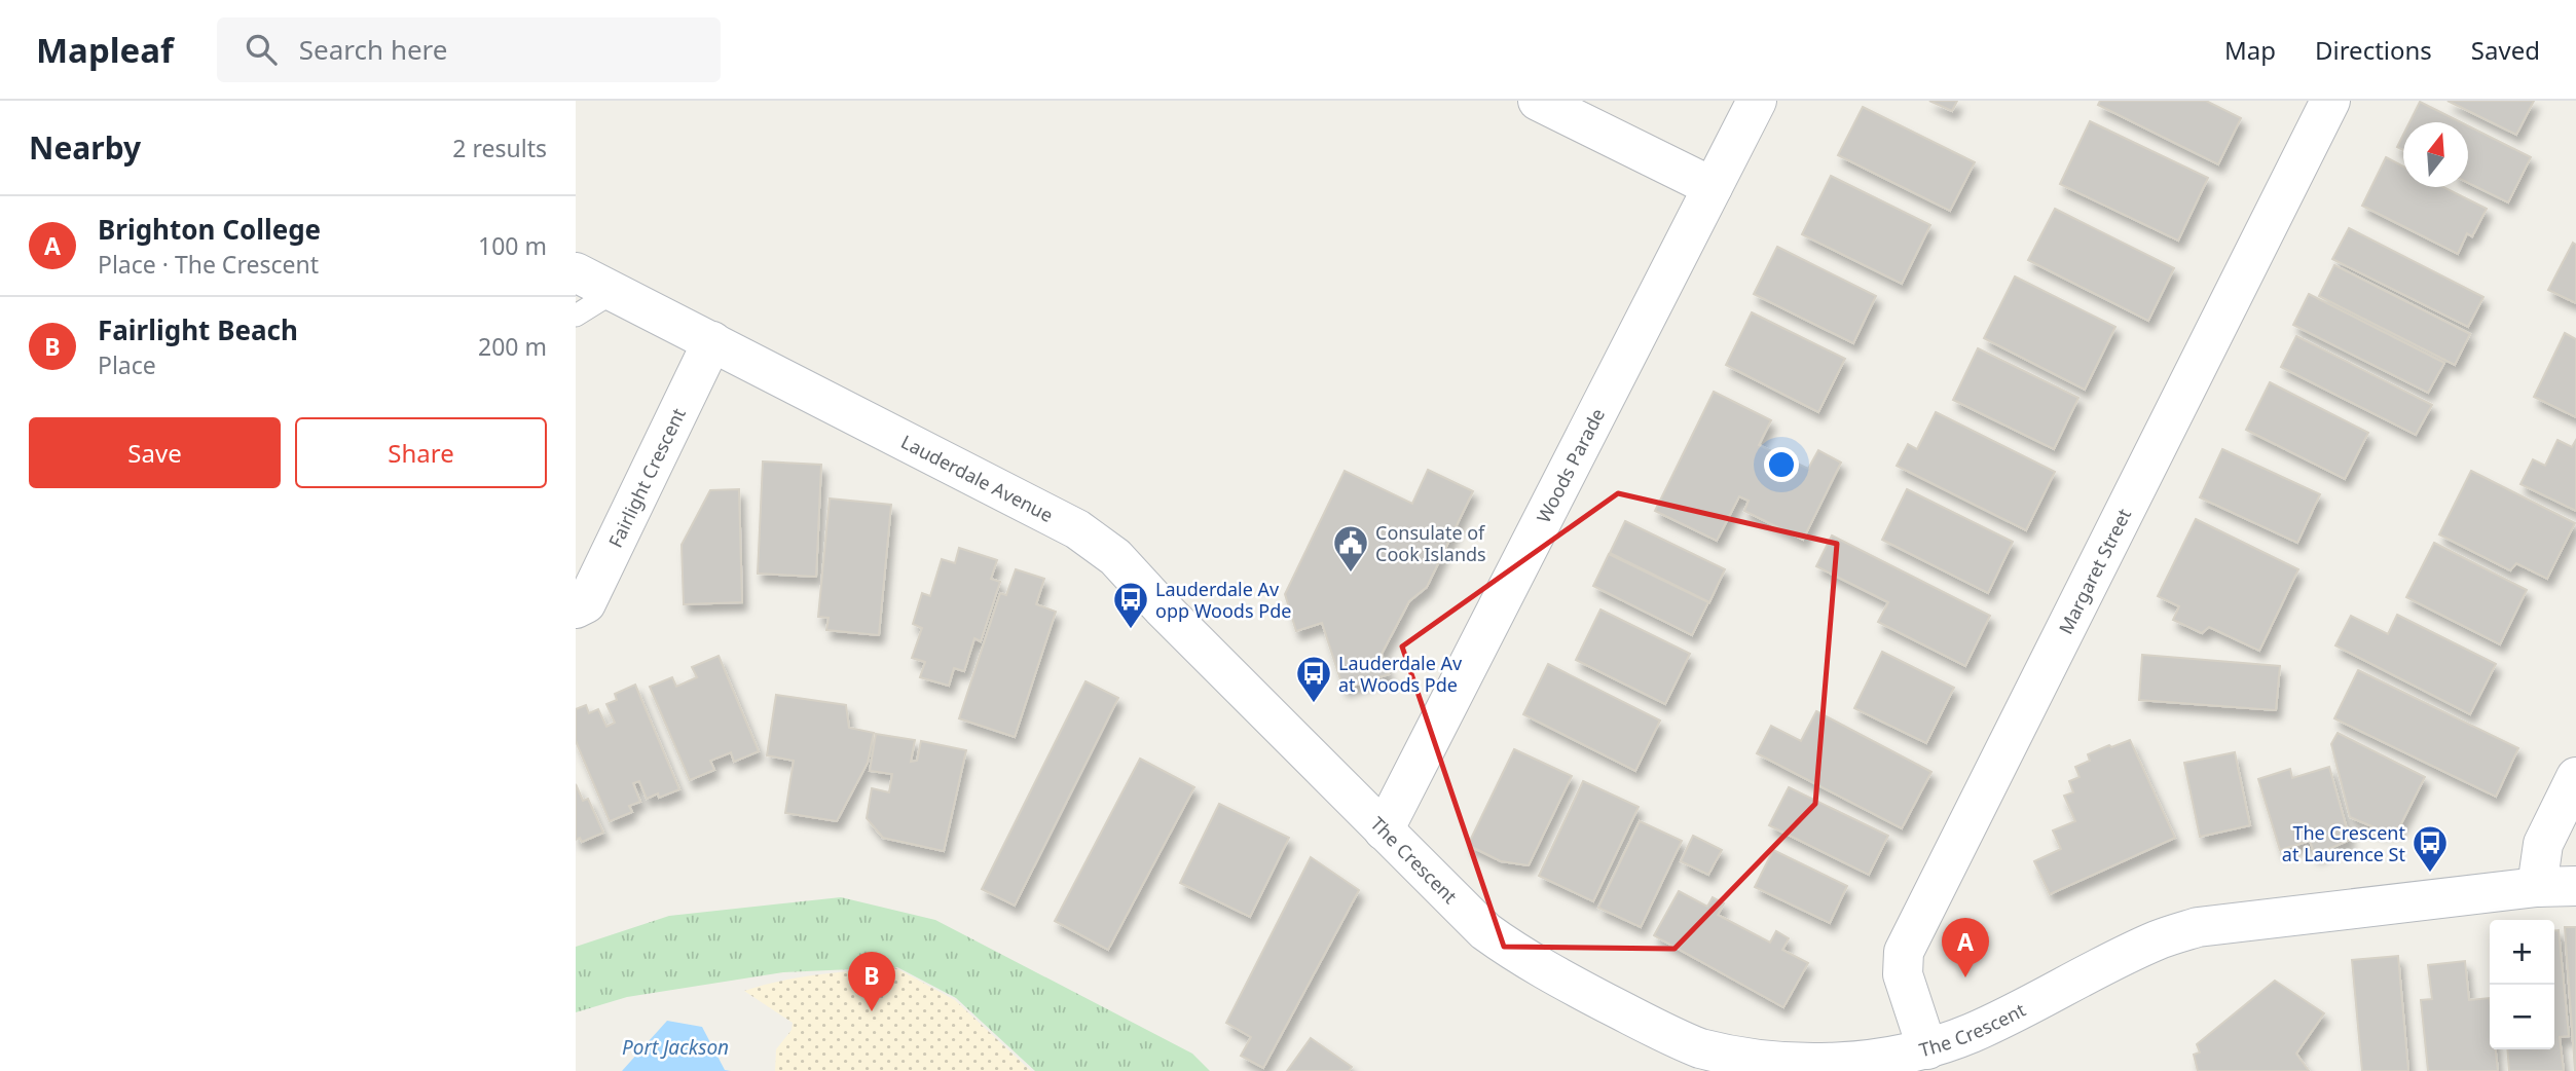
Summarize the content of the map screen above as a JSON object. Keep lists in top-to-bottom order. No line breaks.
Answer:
{"streets":{"street":["Woods Parade","Fairlight Crescent","Lauderdale Avenue","Margaret Street","The Crescent"]},"crossings":[["Woods Parade","The Crescent"],["Fairlight Crescent","Lauderdale Avenue"],["Lauderdale Avenue","The Crescent"],["Margaret Street","The Crescent"]],"water":["Port Jackson"],"places":{"public building":["Consulate of Cook Islands"],"bus stop":["Lauderdale Av opp Woods Pde","Lauderdale Av at Woods Pde","The Crescent at Laurence St"]},"north":"top","page":{"header":"Mapleaf","search":"Search here","nav":["Map","Directions","Saved"],"heading":["Nearby","2 results"],"list":[{"mark":"A","name":"Brighton College","note":"Place · The Crescent","value":"100 m"},{"mark":"B","name":"Fairlight Beach","note":"Place","value":"200 m"}],"buttons":["Save","Share"],"pins":["A","B"],"map_buttons":["+","−"]}}
